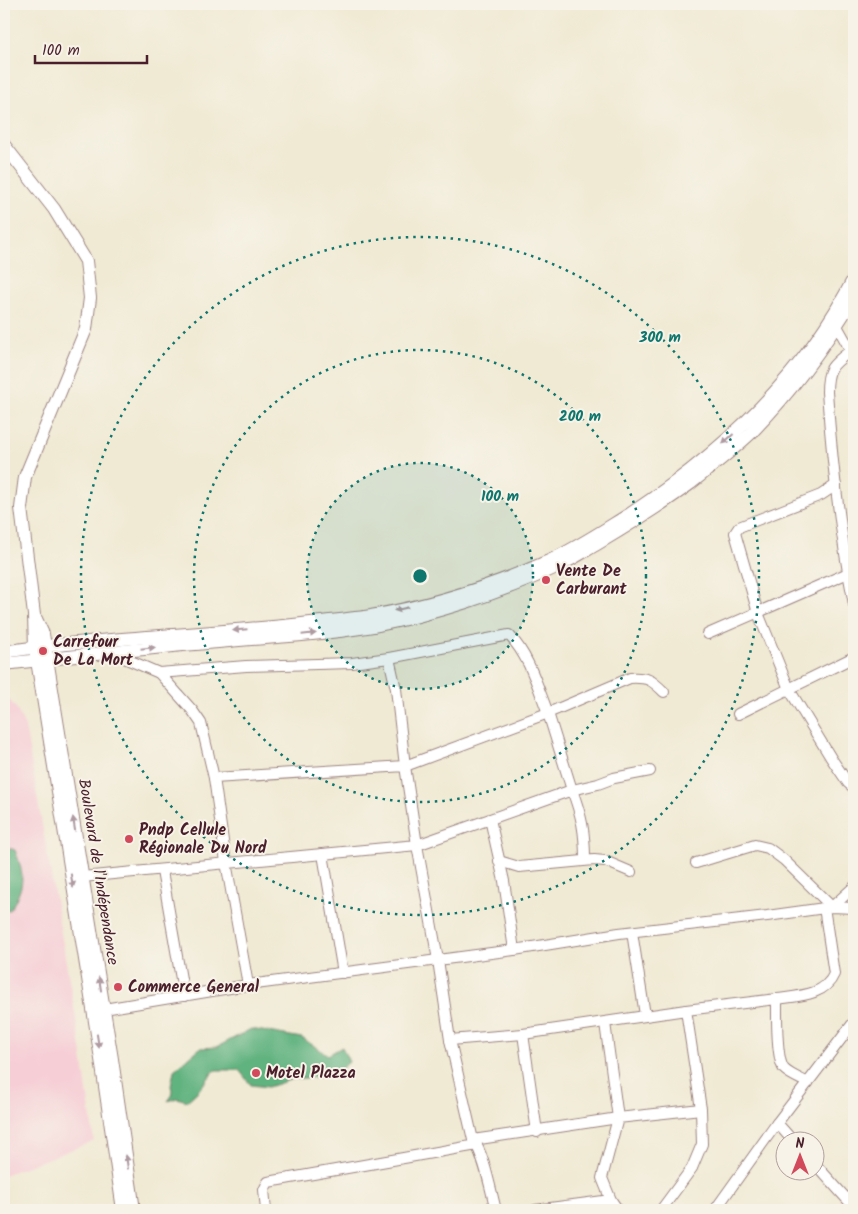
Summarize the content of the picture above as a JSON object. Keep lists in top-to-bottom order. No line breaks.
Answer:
{"streets":{"main road":["Boulevard de l'Indépendance"]},"places":["Vente De Carburant","Carrefour De La Mort","Pndp Cellule Régionale Du Nord","Commerce General","Motel Plazza"],"scale_bar":"100 m","north":"top","rings":["300 m","200 m","100 m"]}
